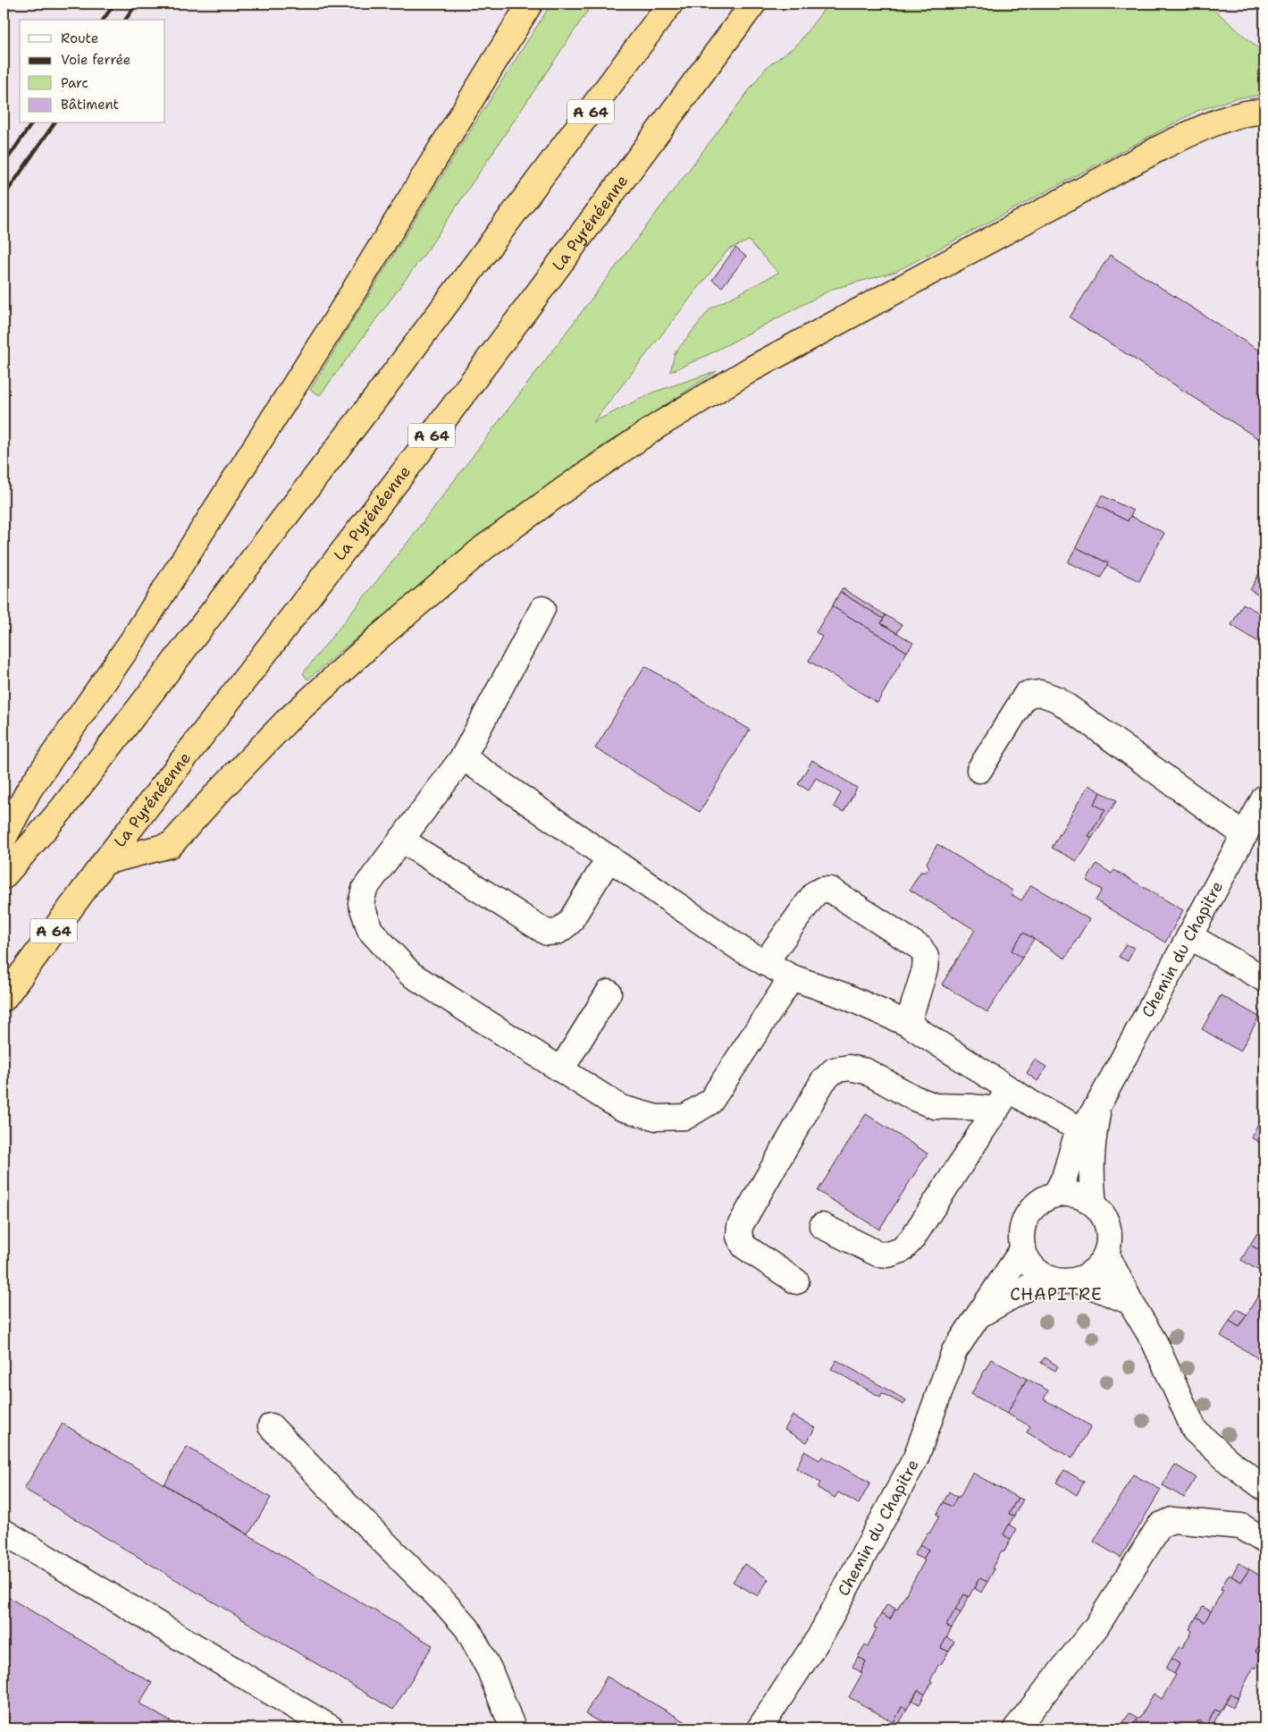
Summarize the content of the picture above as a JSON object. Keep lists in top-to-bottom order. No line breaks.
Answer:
{"streets":{"highway":["A 64","La Pyrénéenne"],"street":["Chemin du Chapitre"]},"districts":["CHAPITRE"],"legend":["Route","Voie ferrée","Parc","Bâtiment"]}
